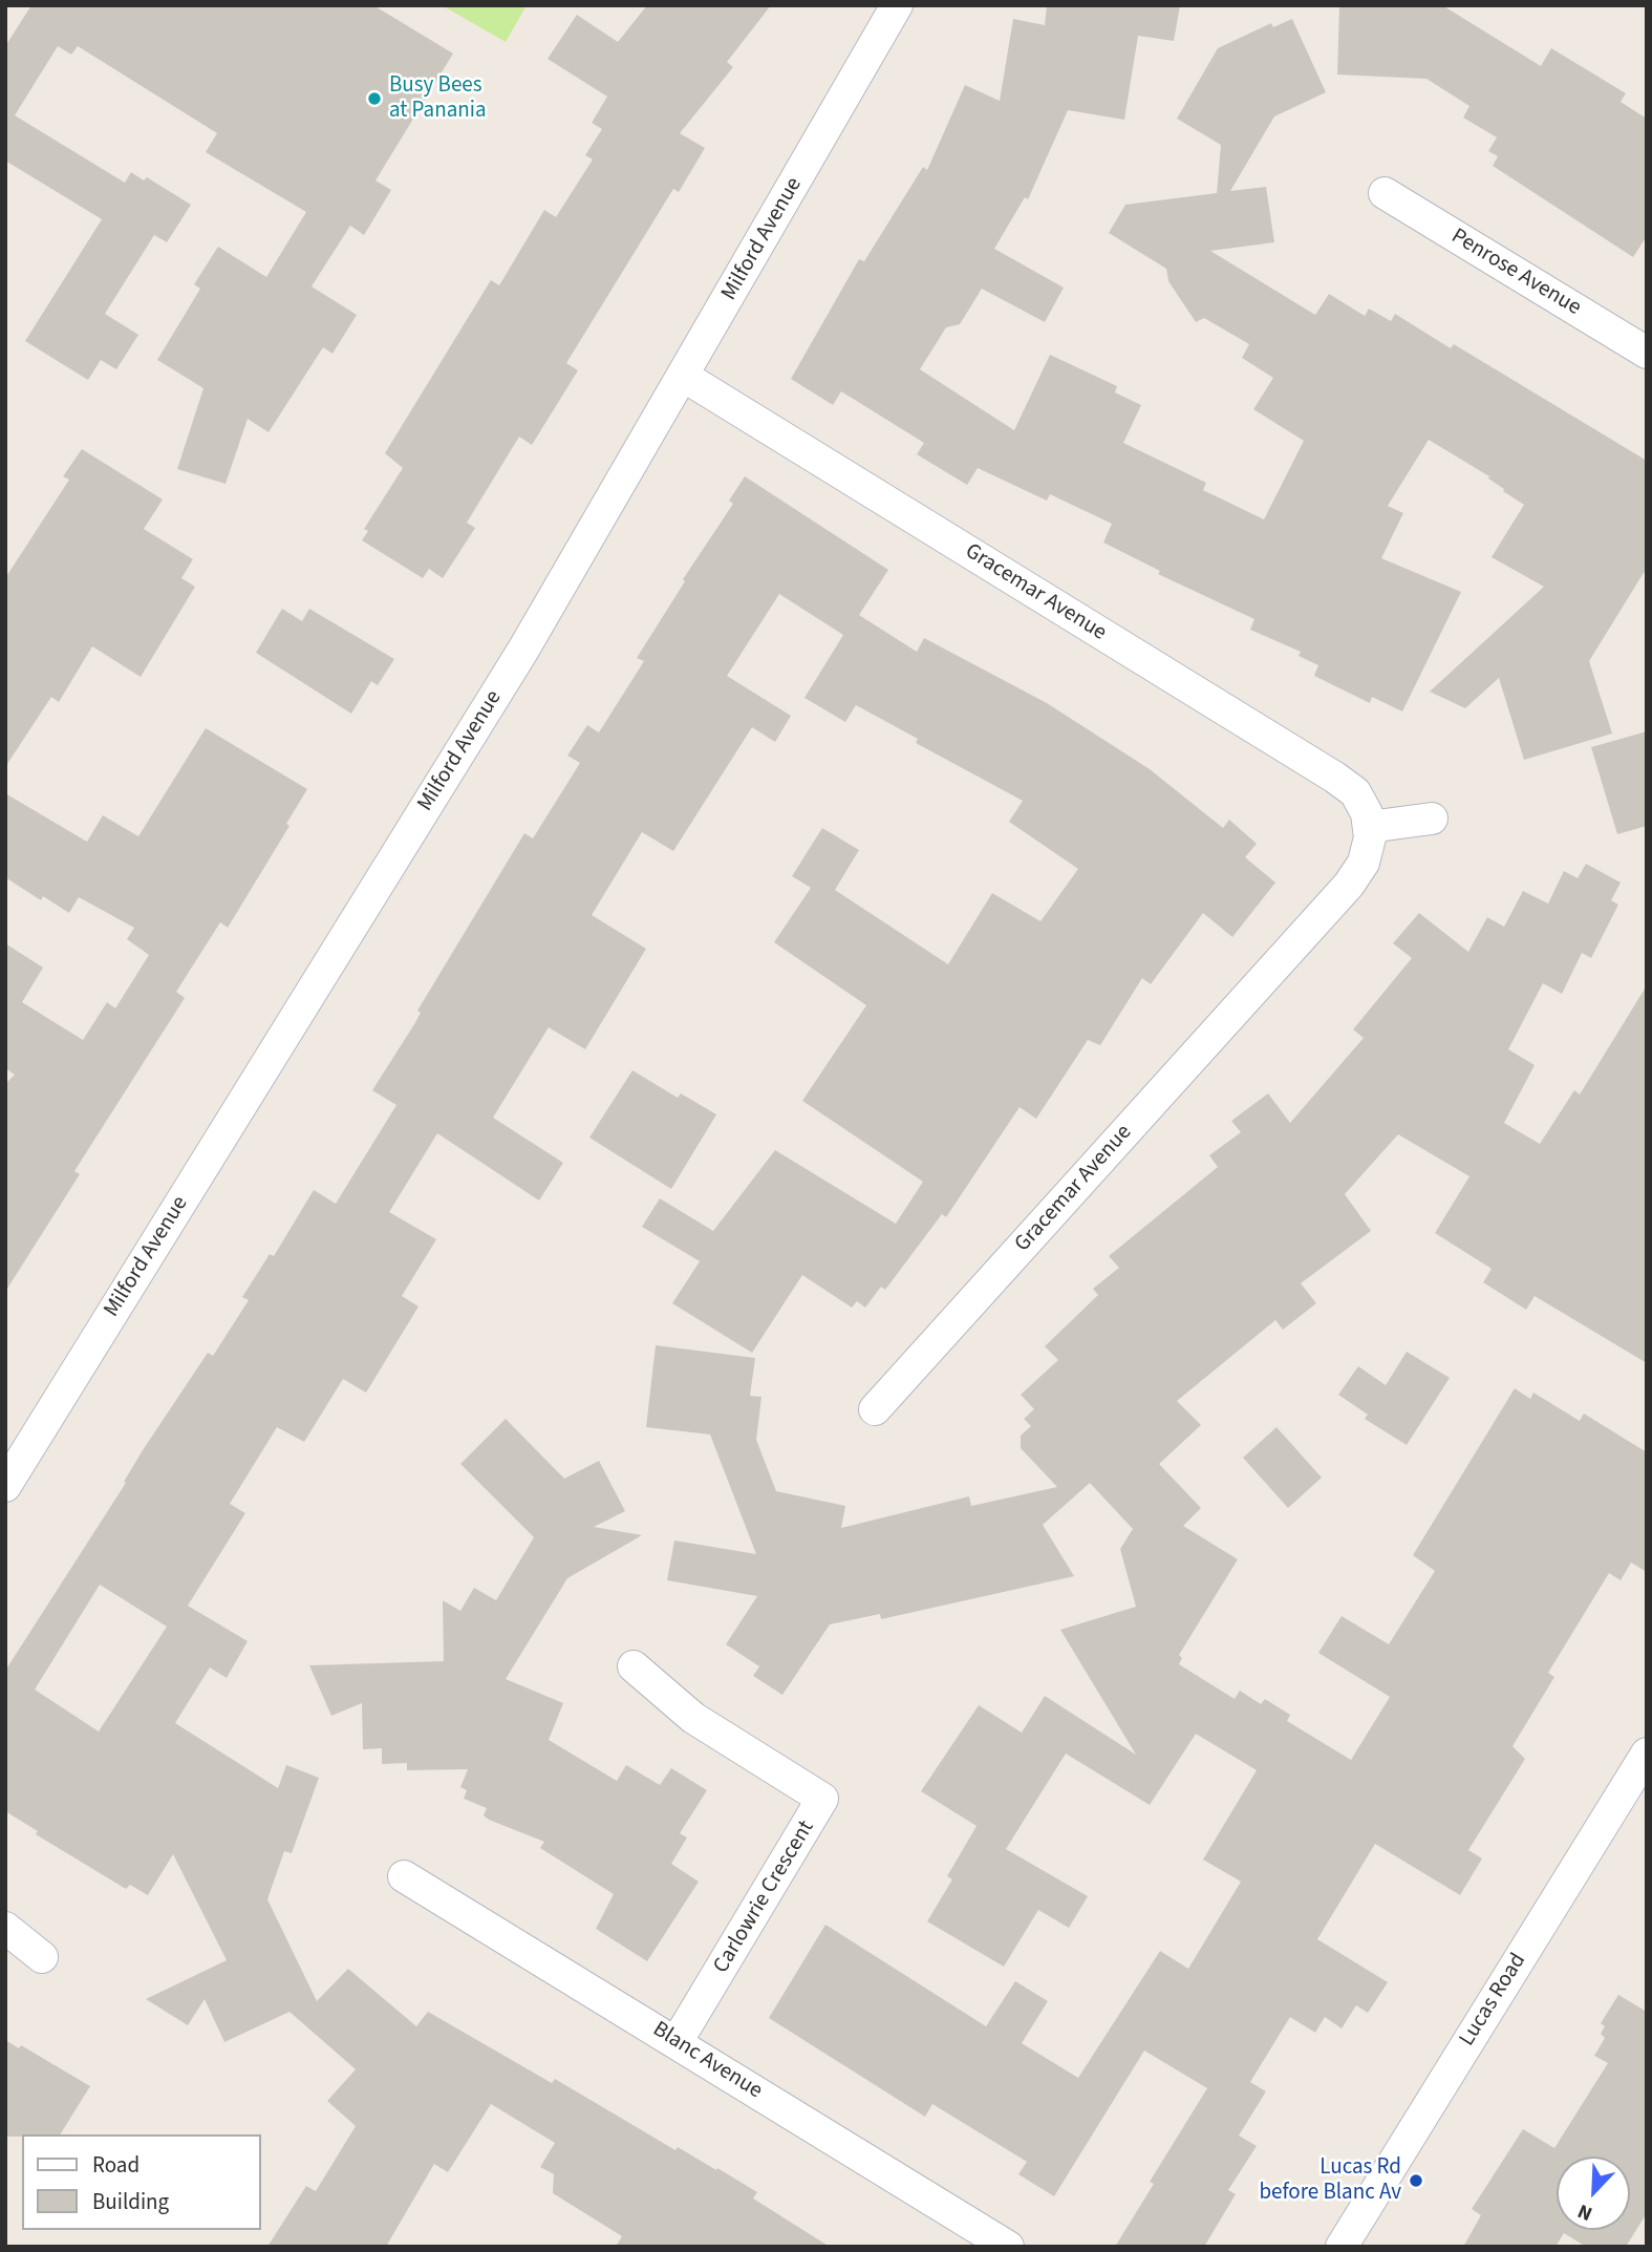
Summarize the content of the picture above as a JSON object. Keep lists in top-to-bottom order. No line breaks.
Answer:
{"streets":{"street":["Milford Avenue","Penrose Avenue","Gracemar Avenue","Carlowrie Crescent","Lucas Road","Blanc Avenue"]},"crossings":[["Milford Avenue","Gracemar Avenue"],["Carlowrie Crescent","Blanc Avenue"]],"places":["Busy Bees at Panania","Lucas Rd before Blanc Av"],"legend":["Road","Building"],"north":"bottom left"}
